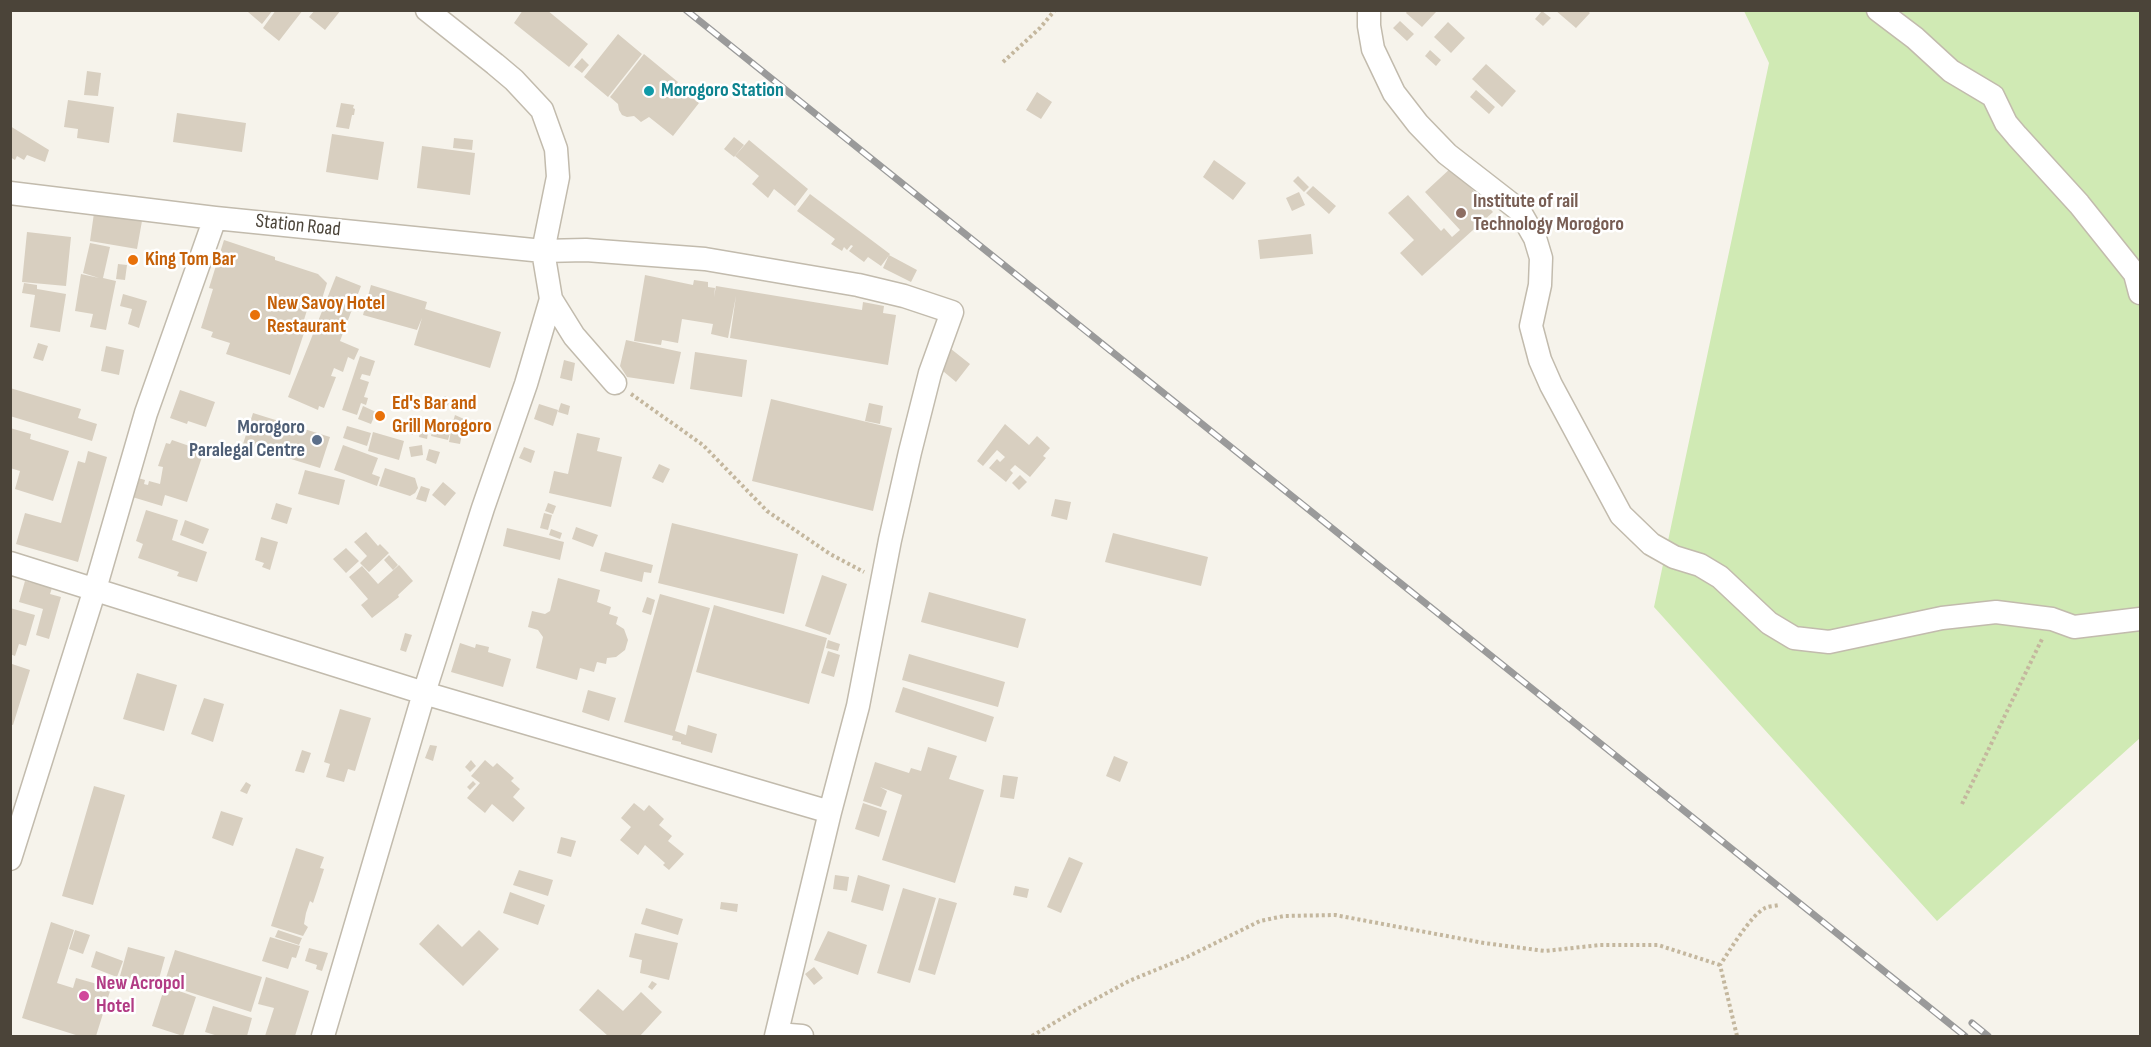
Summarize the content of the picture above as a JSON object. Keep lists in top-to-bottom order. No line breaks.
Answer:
{"streets":{"street":["Station Road"]},"places":["Morogoro Station","Institute of rail Technology Morogoro","King Tom Bar","New Savoy Hotel Restaurant","Ed's Bar and Grill Morogoro","Morogoro Paralegal Centre","New Acropol Hotel"]}
